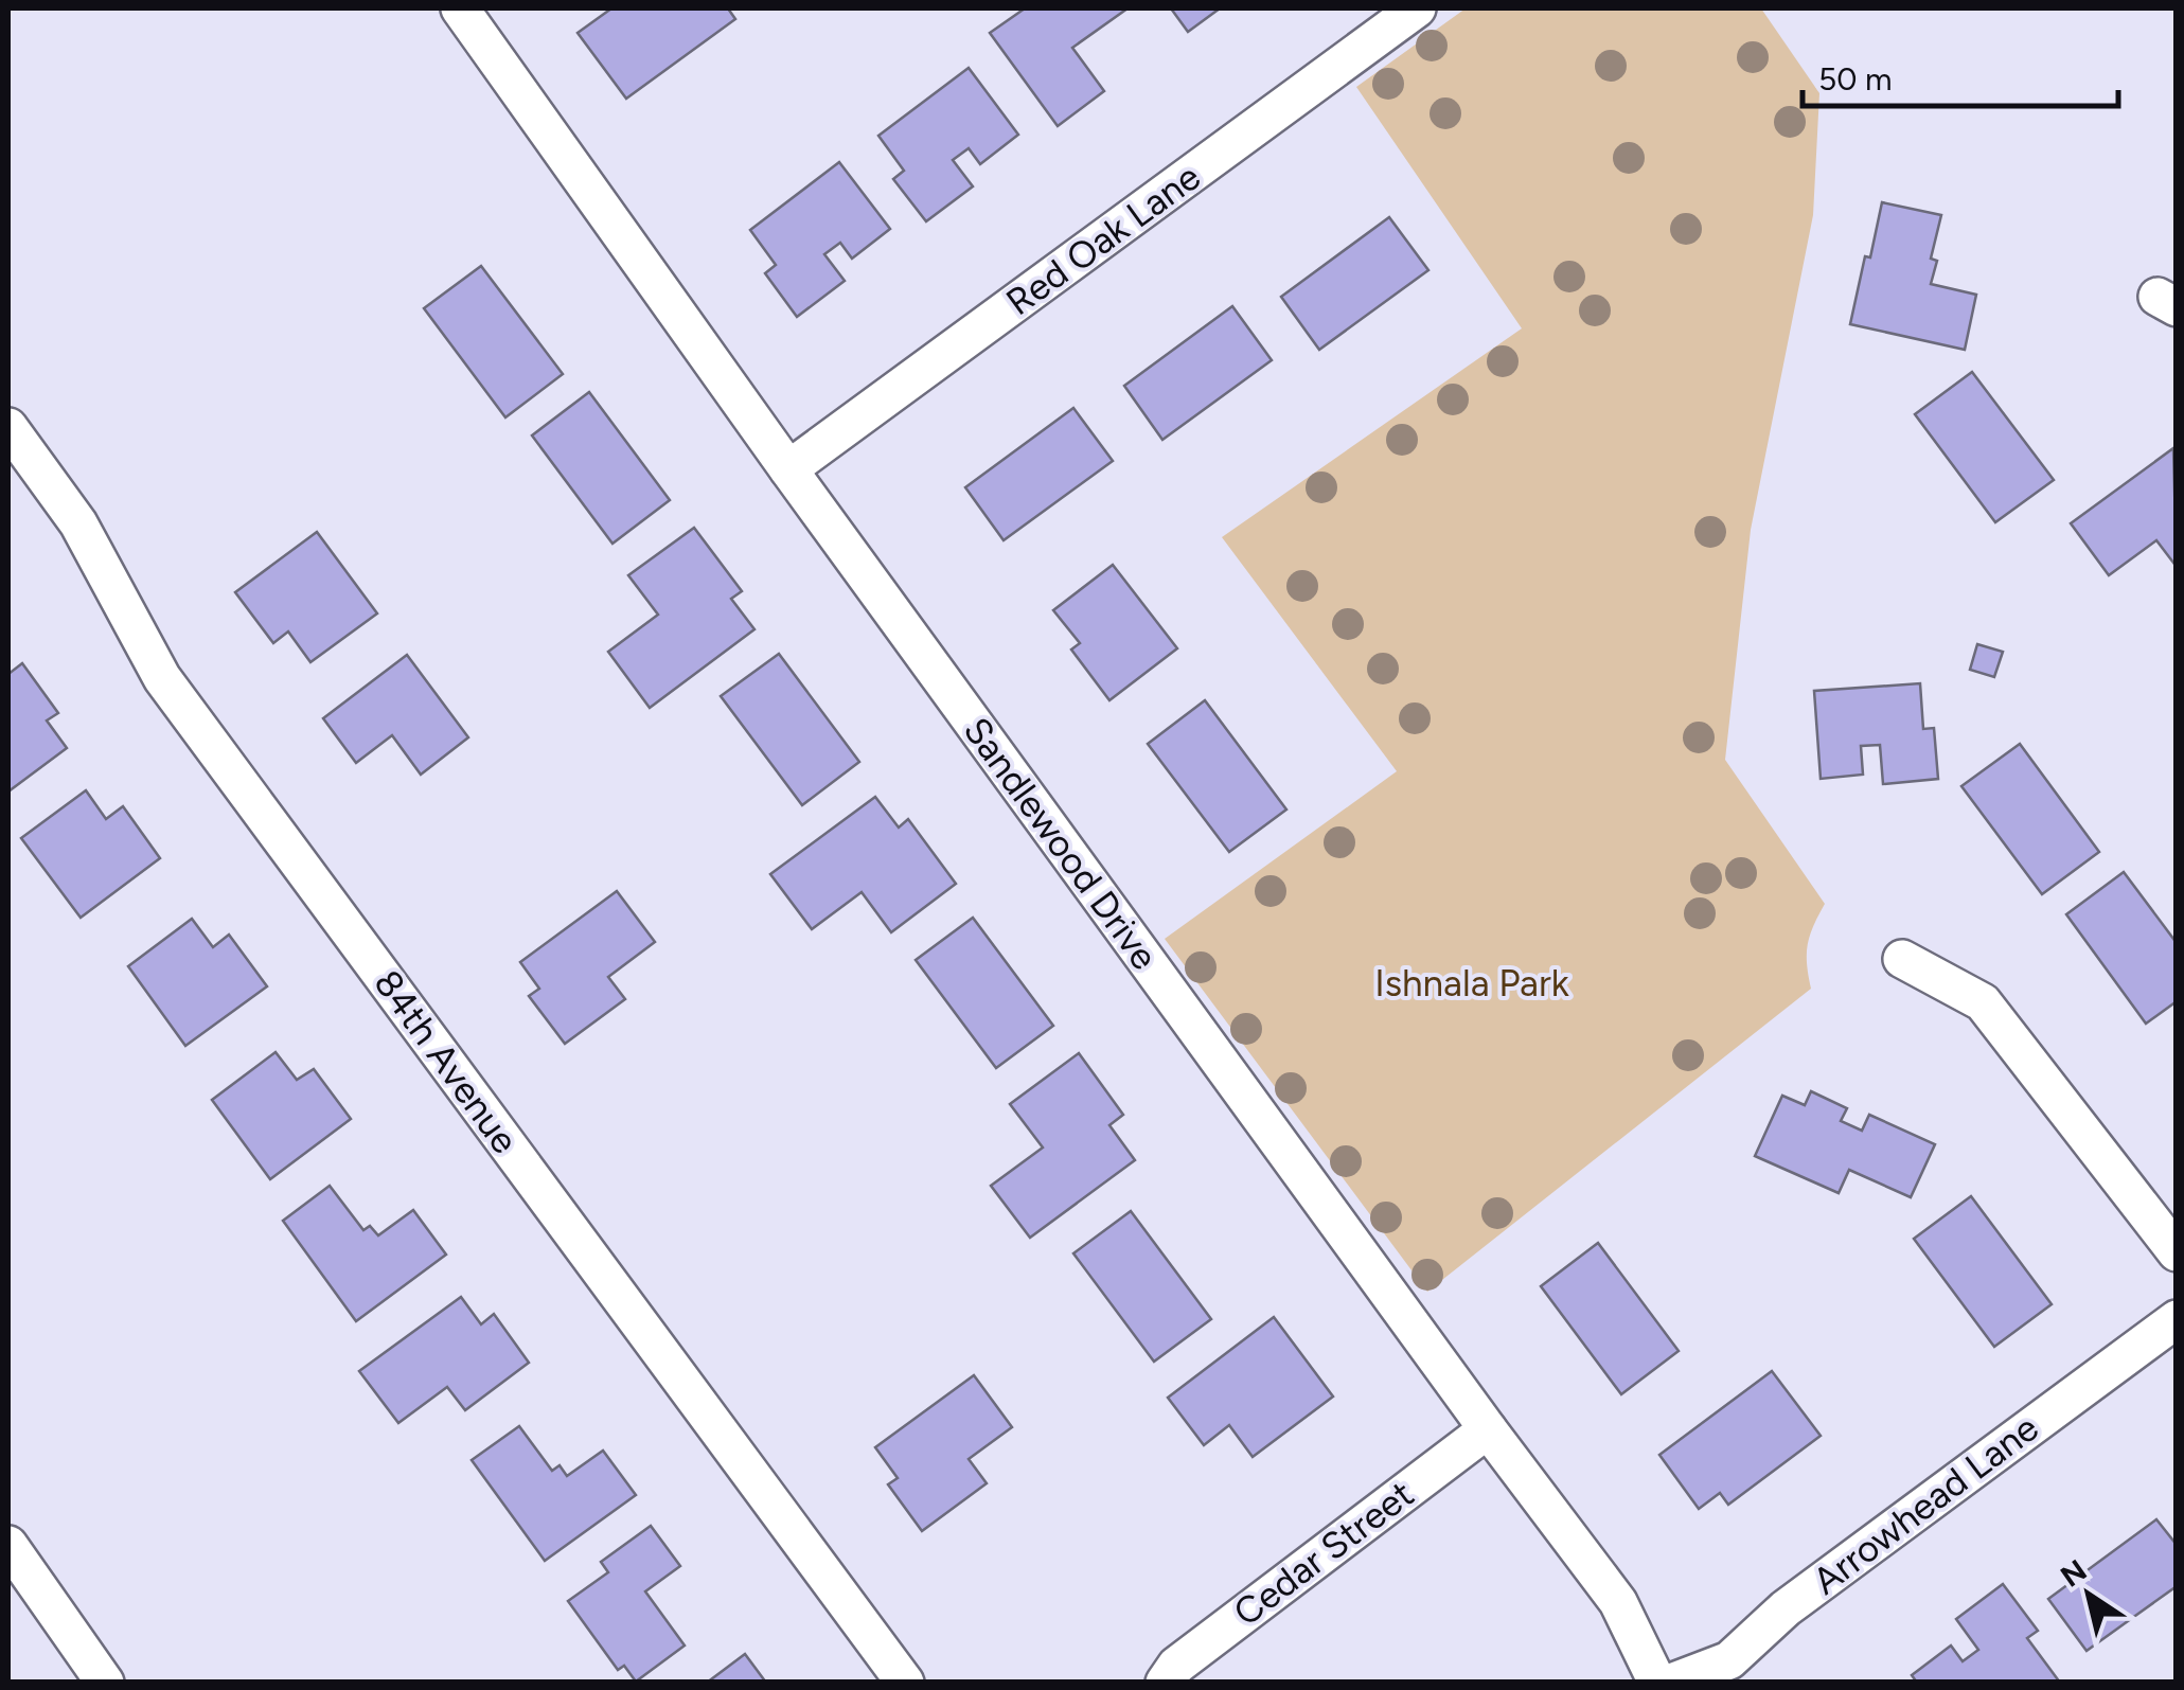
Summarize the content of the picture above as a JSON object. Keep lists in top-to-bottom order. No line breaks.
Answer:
{"streets":{"street":["Red Oak Lane","Sandlewood Drive","84th Avenue","Arrowhead Lane","Cedar Street"]},"crossings":[["Red Oak Lane","Sandlewood Drive"],["Sandlewood Drive","Cedar Street"]],"parks":["Ishnala Park"],"scale_bar":"50 m","north":"top left"}
